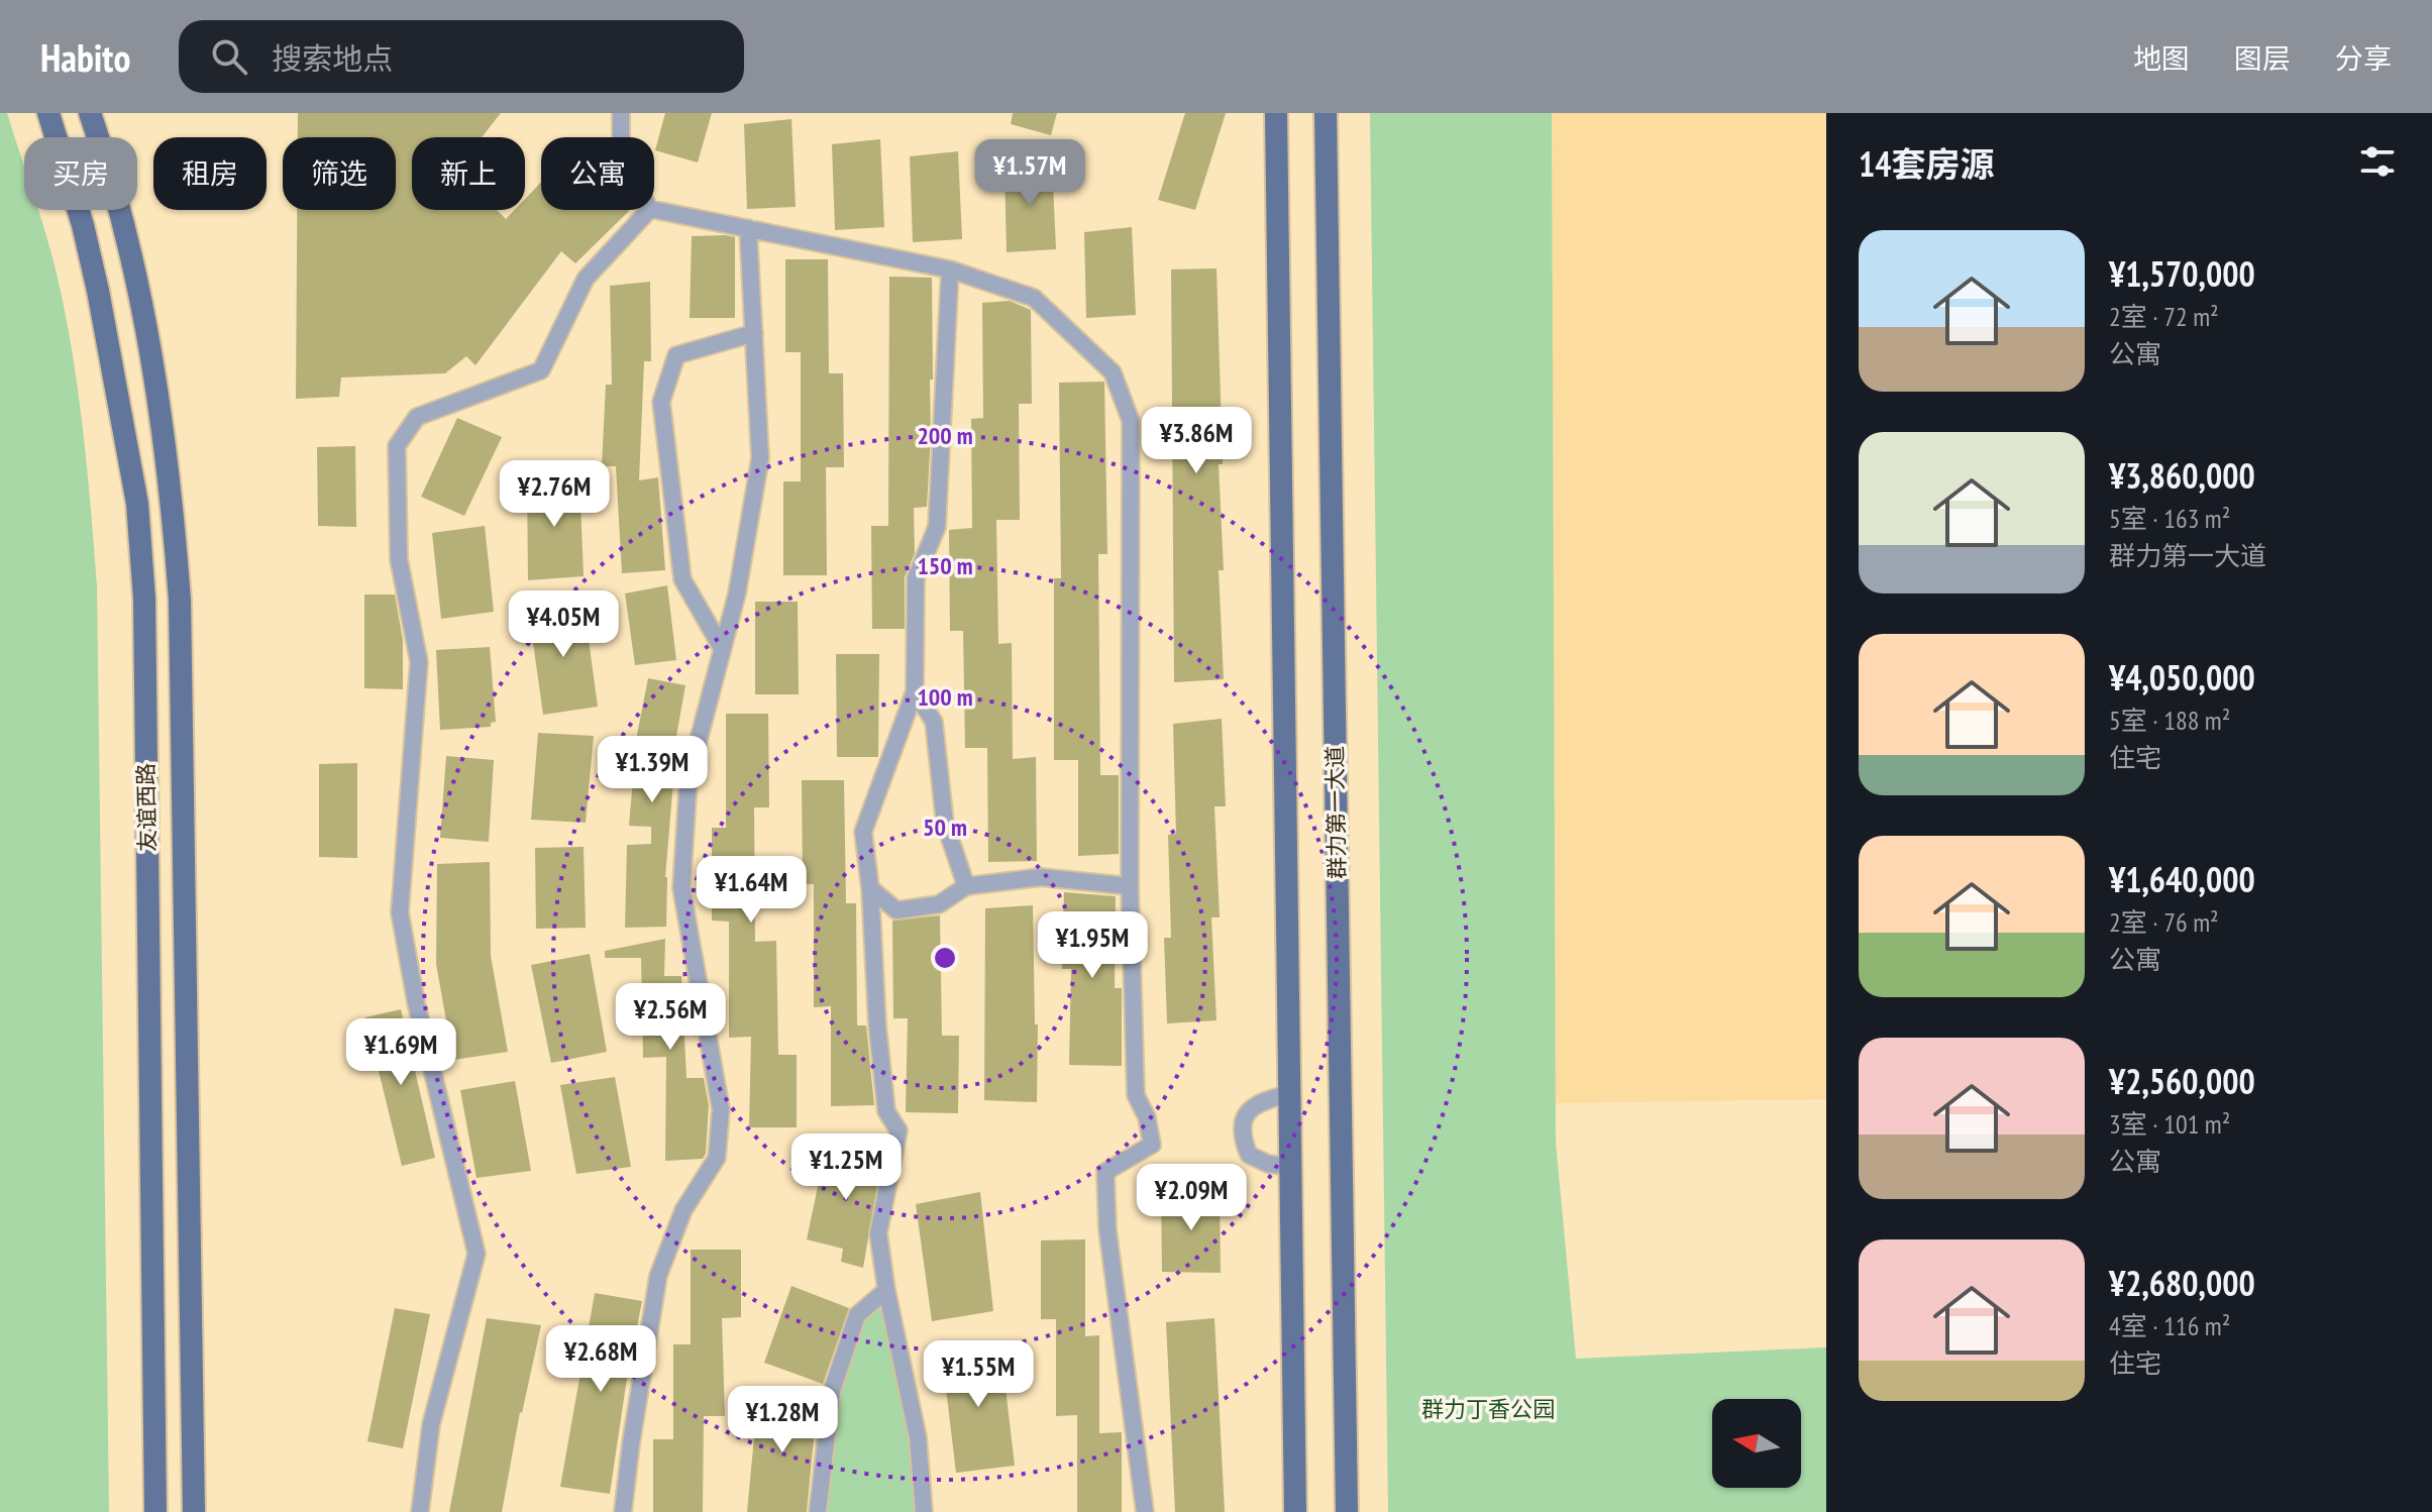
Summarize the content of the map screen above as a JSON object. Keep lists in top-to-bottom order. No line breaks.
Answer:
{"streets":{"main road":["友谊西路","群力第一大道"]},"parks":["群力丁香公园"],"north":"left","page":{"header":"Habito","search":"搜索地点","nav":["地图","图层","分享"],"heading":"14套房源","chip":["买房","租房","筛选","新上","公寓"],"price":["¥1.57M","¥3.86M","¥2.76M","¥4.05M","¥1.39M","¥1.64M","¥1.95M","¥2.56M","¥1.69M","¥1.25M","¥2.09M","¥2.68M","¥1.55M","¥1.28M"],"list":[{"name":"¥1,570,000","note":"2室 · 72 m² · 公寓"},{"name":"¥3,860,000","note":"5室 · 163 m² · 群力第一大道"},{"name":"¥4,050,000","note":"5室 · 188 m² · 住宅"},{"name":"¥1,640,000","note":"2室 · 76 m² · 公寓"},{"name":"¥2,560,000","note":"3室 · 101 m² · 公寓"},{"name":"¥2,680,000","note":"4室 · 116 m² · 住宅"}]},"rings":["200 m","150 m","100 m","50 m"]}
